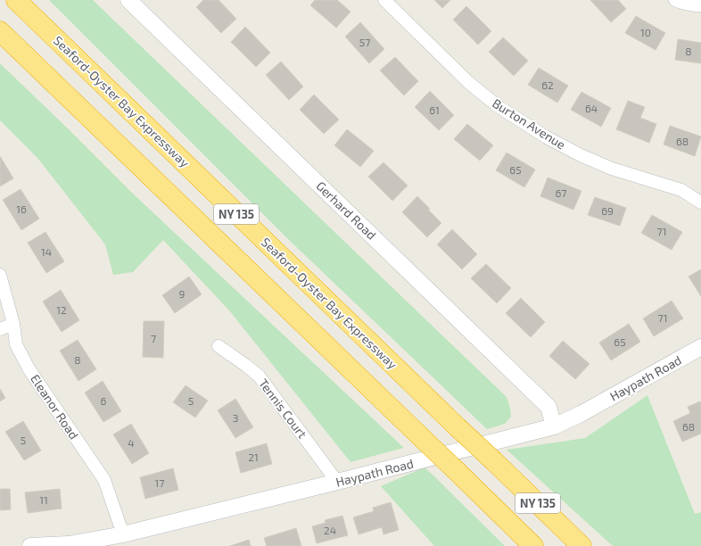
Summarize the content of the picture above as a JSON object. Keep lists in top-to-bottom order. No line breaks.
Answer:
{"streets":{"highway":["Seaford-Oyster Bay Expressway","NY 135"],"street":["Burton Avenue","Gerhard Road","Haypath Road","Eleanor Road","Tennis Court"]},"crossings":[["Gerhard Road","Haypath Road"],["Haypath Road","Eleanor Road"],["Haypath Road","Tennis Court"]],"house_numbers":["10","57","8","62","64","61","68","65","67","16","69","71","14","9","12","71","7","65","8","6","5","3","68","5","4","21","17","11","24"]}
